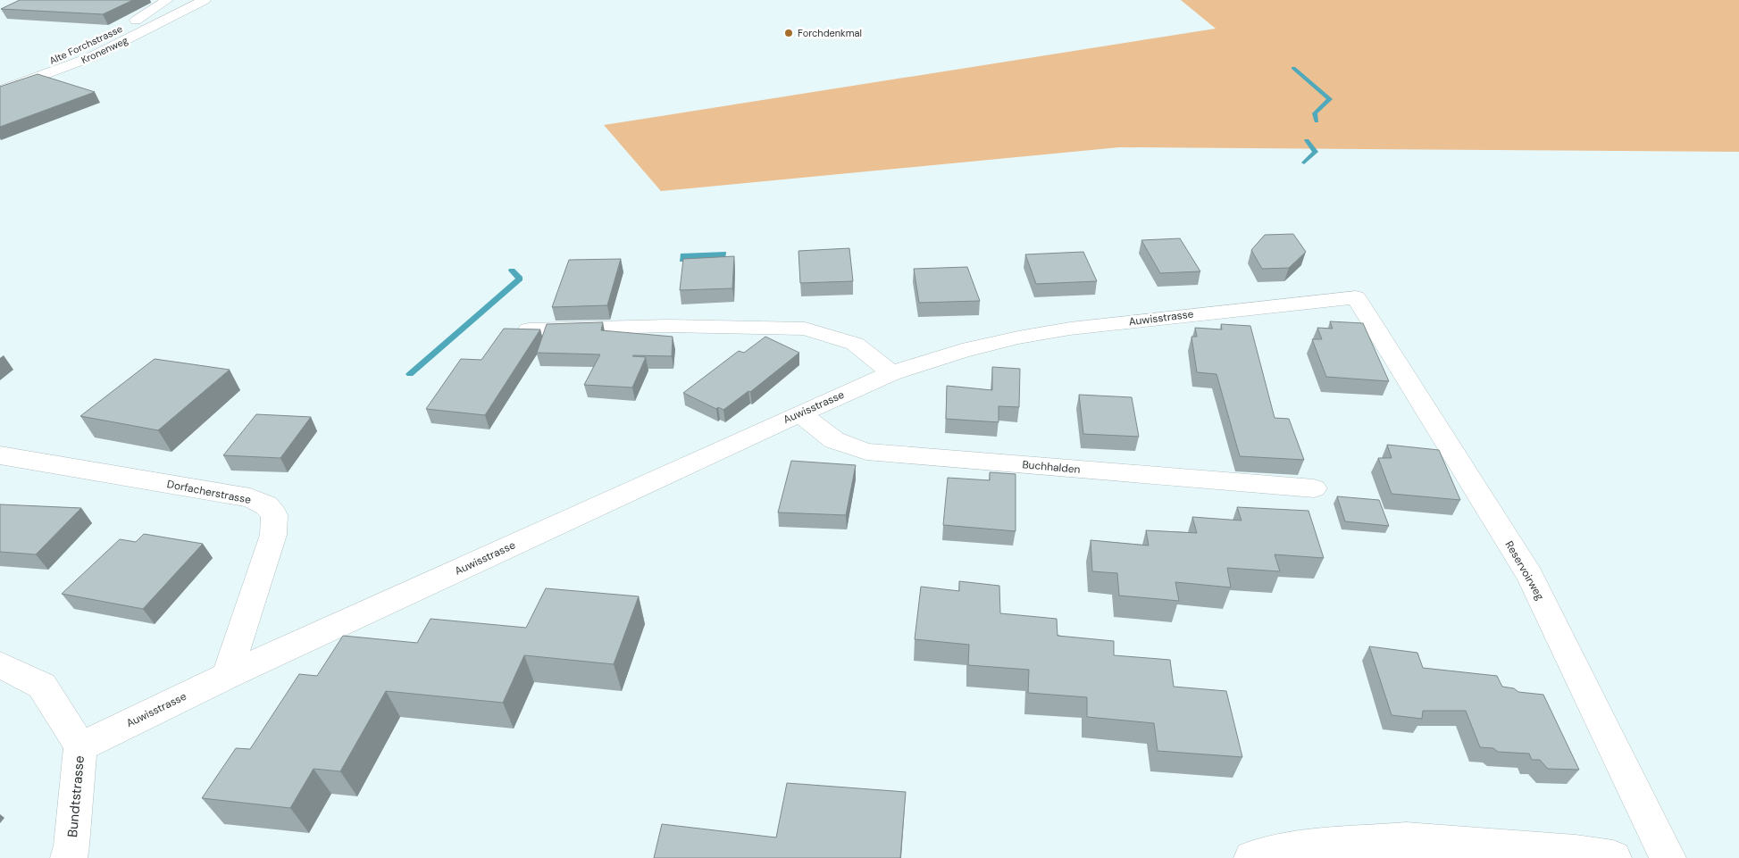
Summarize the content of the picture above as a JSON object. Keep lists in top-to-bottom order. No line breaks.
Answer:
{"streets":{"street":["Alte Forchstrasse","Kronenweg","Auwisstrasse","Buchhalden","Dorfacherstrasse","Reservoirweg","Bundtstrasse"]},"crossings":[["Auwisstrasse","Buchhalden"],["Auwisstrasse","Dorfacherstrasse"],["Auwisstrasse","Reservoirweg"],["Auwisstrasse","Bundtstrasse"]],"places":["Forchdenkmal"]}
